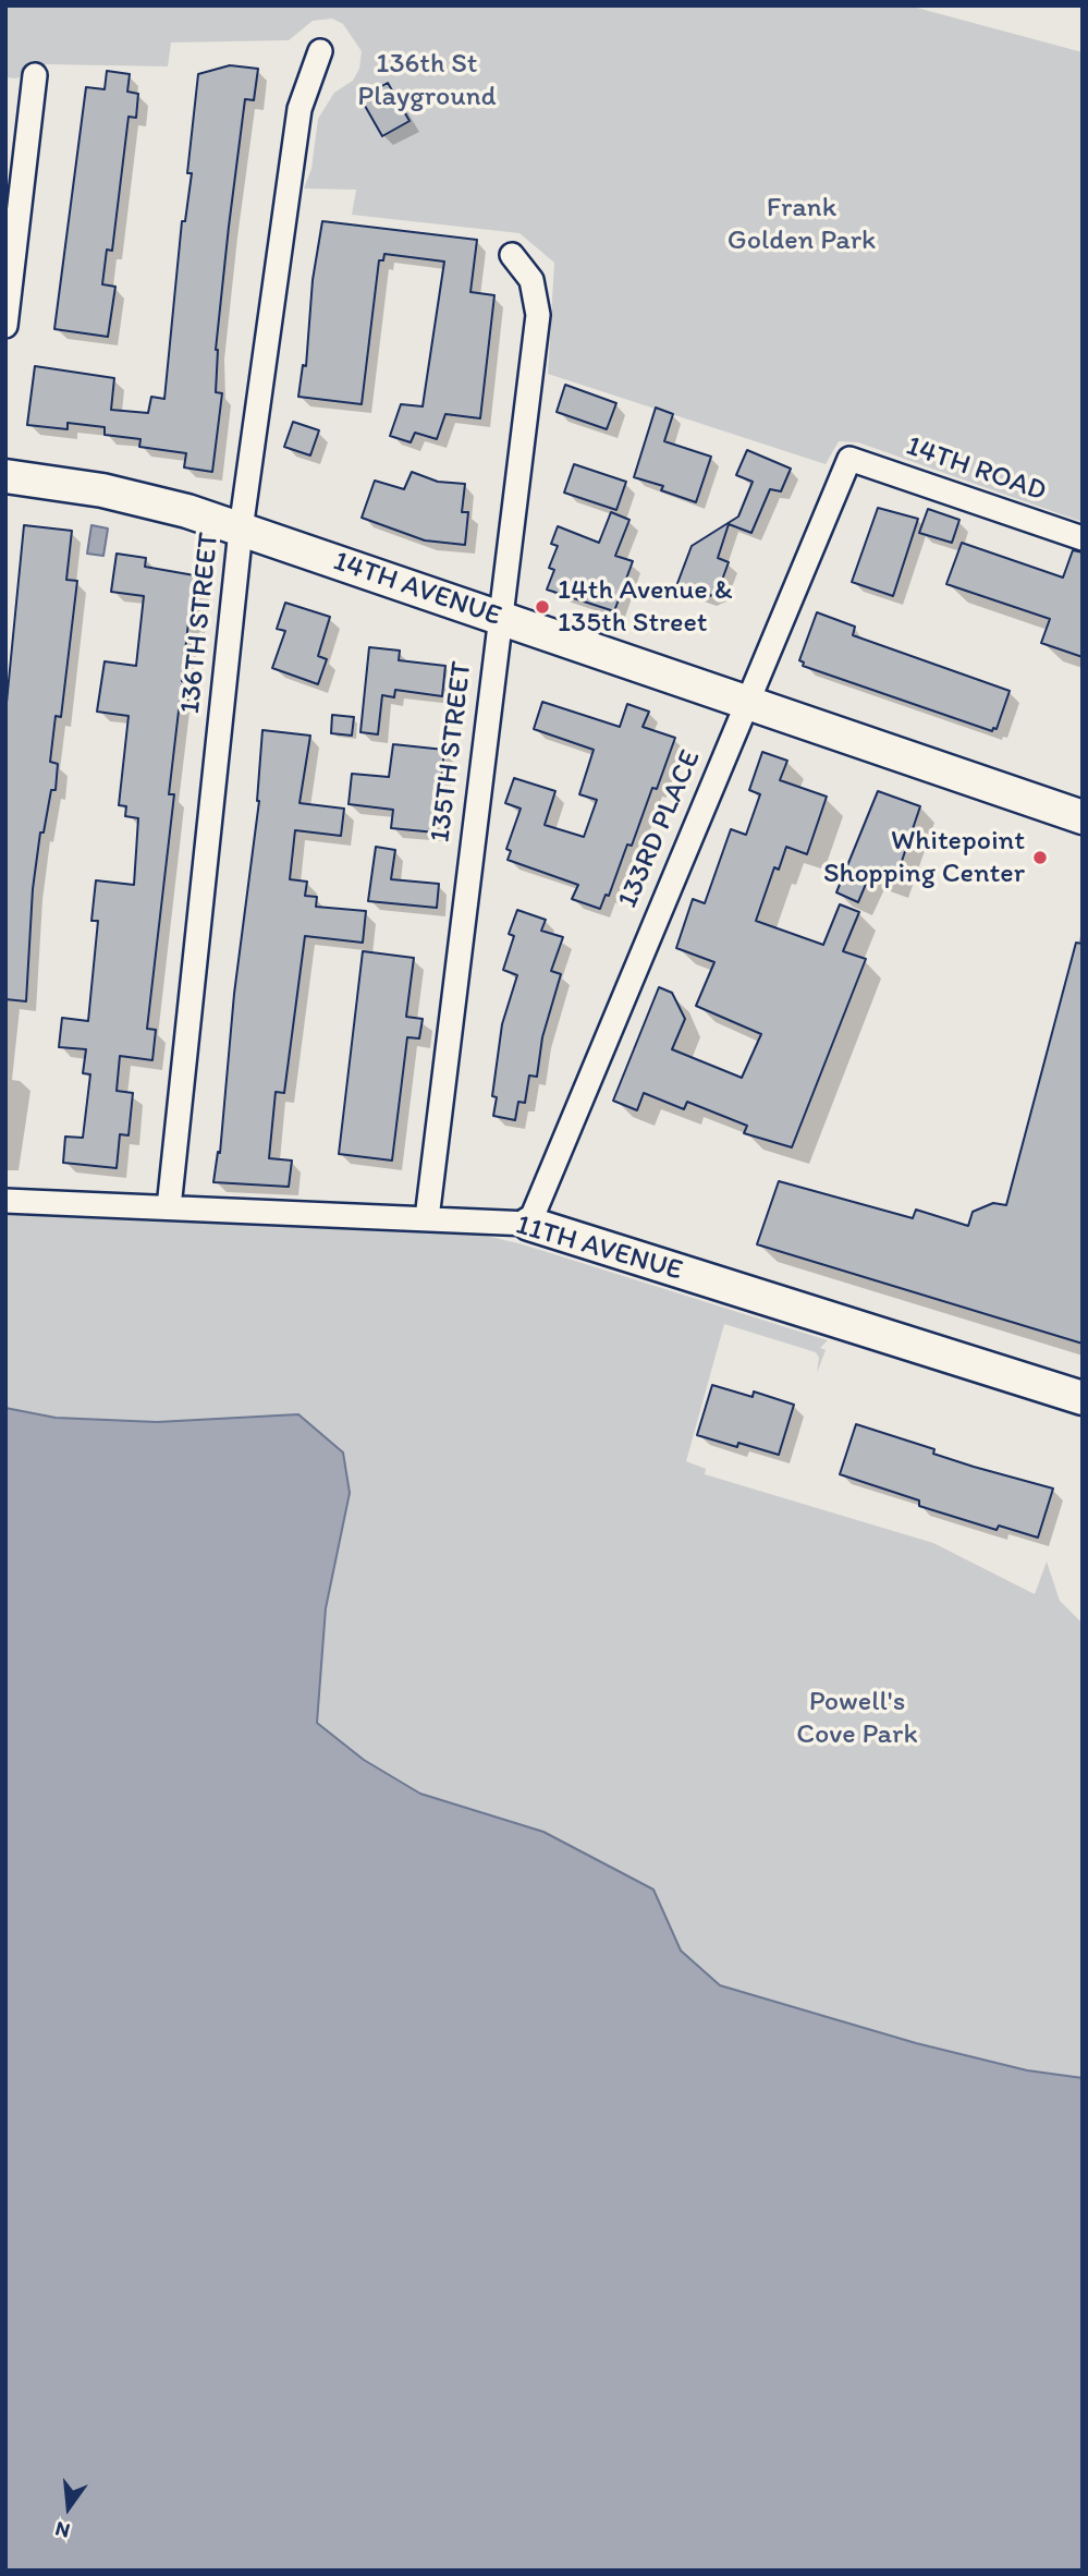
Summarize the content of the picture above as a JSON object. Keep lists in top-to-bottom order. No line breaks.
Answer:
{"streets":{"street":["14TH ROAD","14TH AVENUE","136TH STREET","135TH STREET","133RD PLACE","11TH AVENUE"]},"crossings":[["14TH ROAD","133RD PLACE"],["14TH AVENUE","136TH STREET"],["14TH AVENUE","135TH STREET"],["14TH AVENUE","133RD PLACE"],["136TH STREET","11TH AVENUE"],["135TH STREET","11TH AVENUE"],["133RD PLACE","11TH AVENUE"]],"parks":["136th St Playground","Frank Golden Park","Powell's Cove Park"],"places":["14th Avenue & 135th Street","Whitepoint Shopping Center"],"north":"bottom"}
